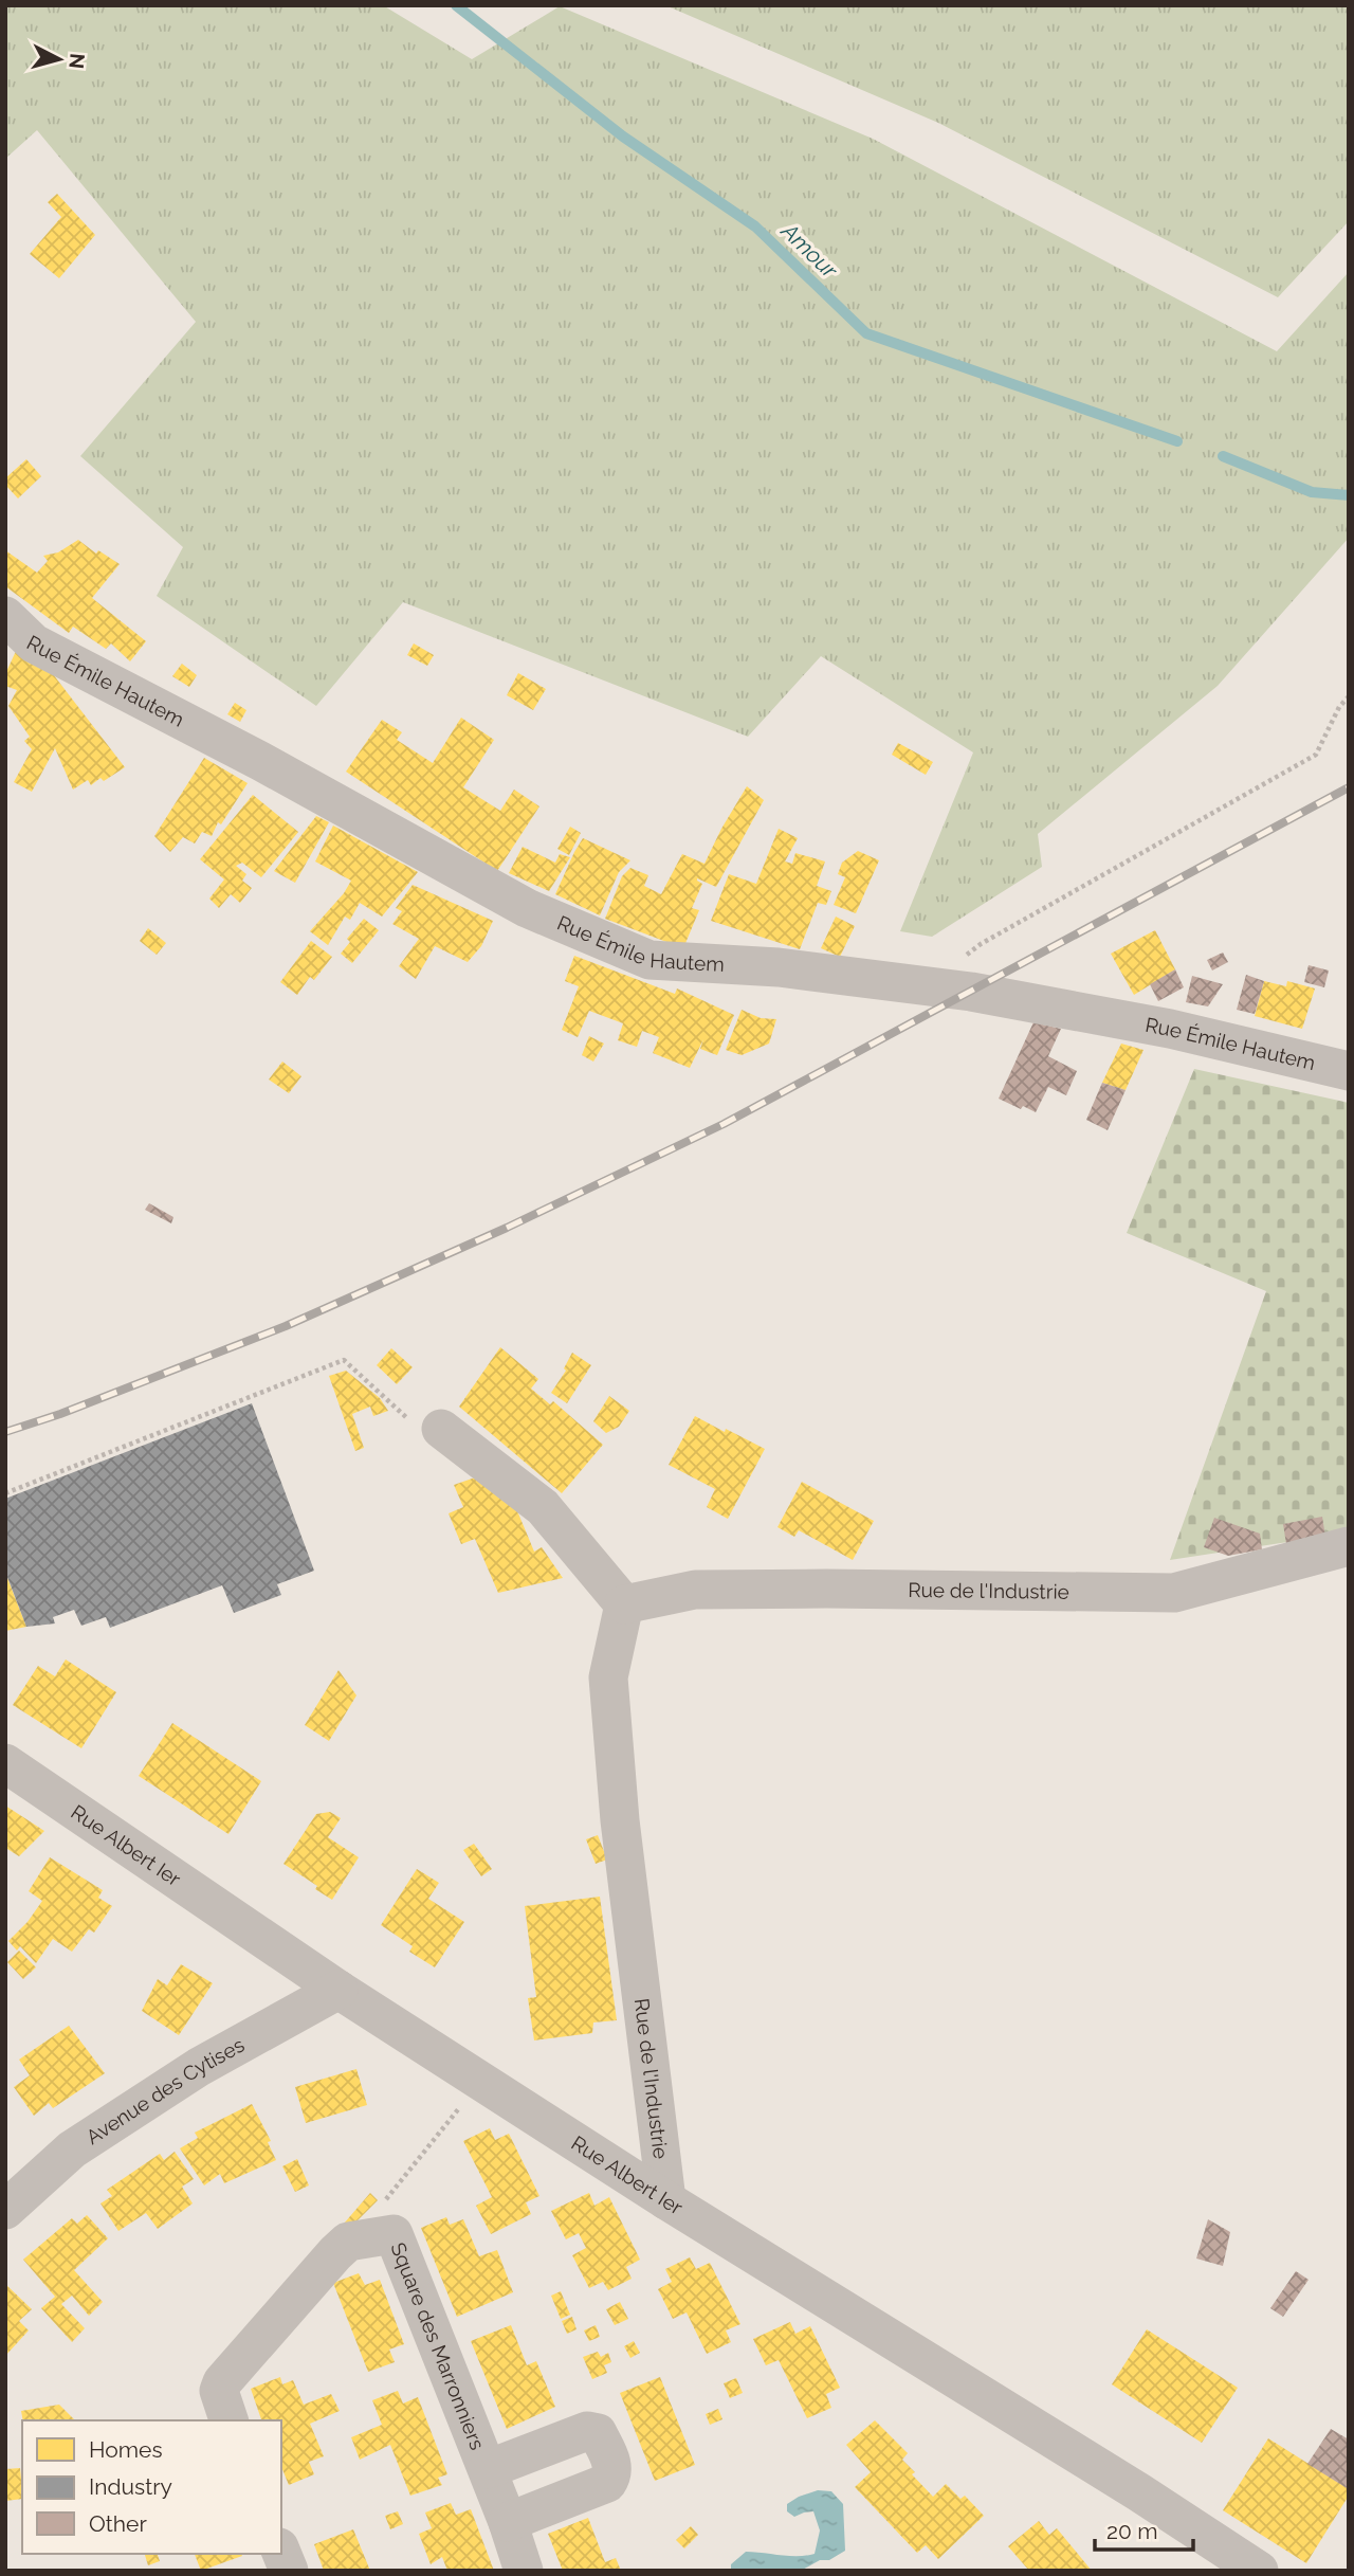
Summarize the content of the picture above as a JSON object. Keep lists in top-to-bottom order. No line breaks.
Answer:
{"streets":{"street":["Rue Émile Hautem","Rue de l'Industrie","Rue Albert Ier","Avenue des Cytises","Square des Marronniers"]},"crossings":[["Rue de l'Industrie","Rue Albert Ier"],["Rue Albert Ier","Avenue des Cytises"]],"water":["Amour"],"legend":["Homes","Industry","Other"],"scale_bar":"20 m","north":"right"}
